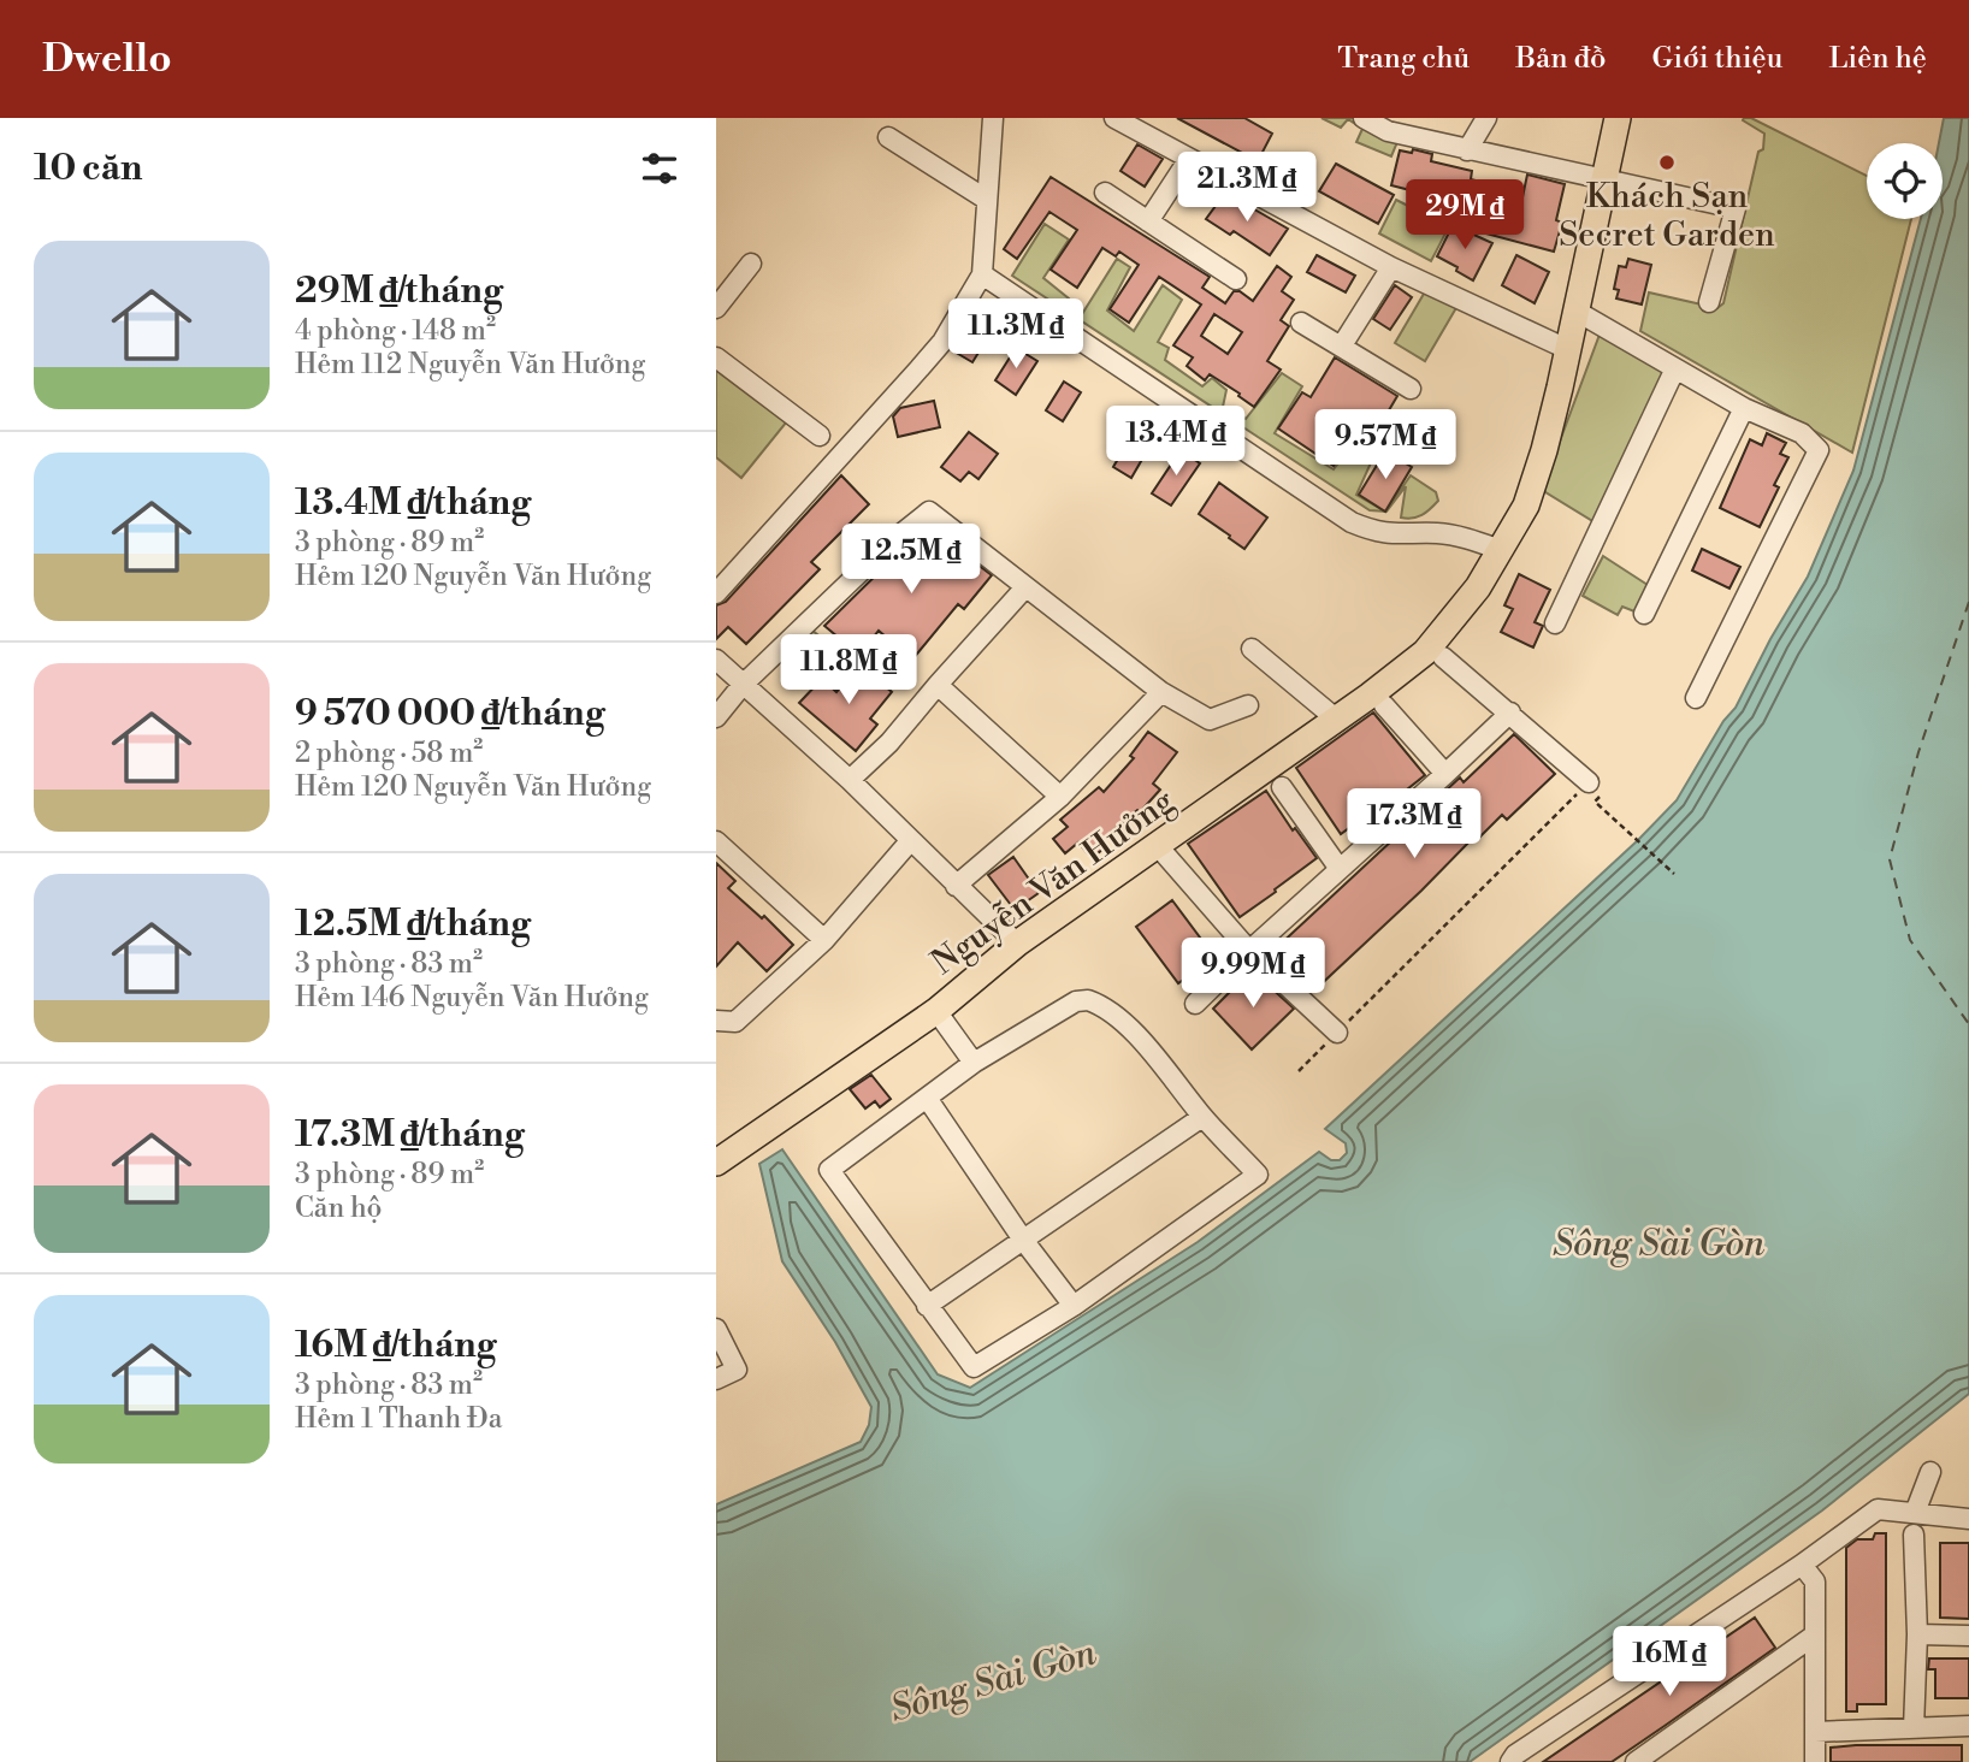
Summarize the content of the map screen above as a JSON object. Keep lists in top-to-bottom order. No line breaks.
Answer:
{"streets":{"main road":["Nguyễn Văn Hưởng"]},"water":["Sông Sài Gòn"],"places":["Khách Sạn Secret Garden"],"page":{"header":"Dwello","nav":["Trang chủ","Bản đồ","Giới thiệu","Liên hệ"],"heading":"10 căn","price":["21.3M ₫","29M ₫","11.3M ₫","13.4M ₫","9.57M ₫","12.5M ₫","11.8M ₫","17.3M ₫","9.99M ₫","16M ₫"],"list":[{"name":"29M ₫/tháng","note":"4 phòng · 148 m² · Hẻm 112 Nguyễn Văn Hưởng"},{"name":"13.4M ₫/tháng","note":"3 phòng · 89 m² · Hẻm 120 Nguyễn Văn Hưởng"},{"name":"9 570 000 ₫/tháng","note":"2 phòng · 58 m² · Hẻm 120 Nguyễn Văn Hưởng"},{"name":"12.5M ₫/tháng","note":"3 phòng · 83 m² · Hẻm 146 Nguyễn Văn Hưởng"},{"name":"17.3M ₫/tháng","note":"3 phòng · 89 m² · Căn hộ"},{"name":"16M ₫/tháng","note":"3 phòng · 83 m² · Hẻm 1 Thanh Đa"}]}}
